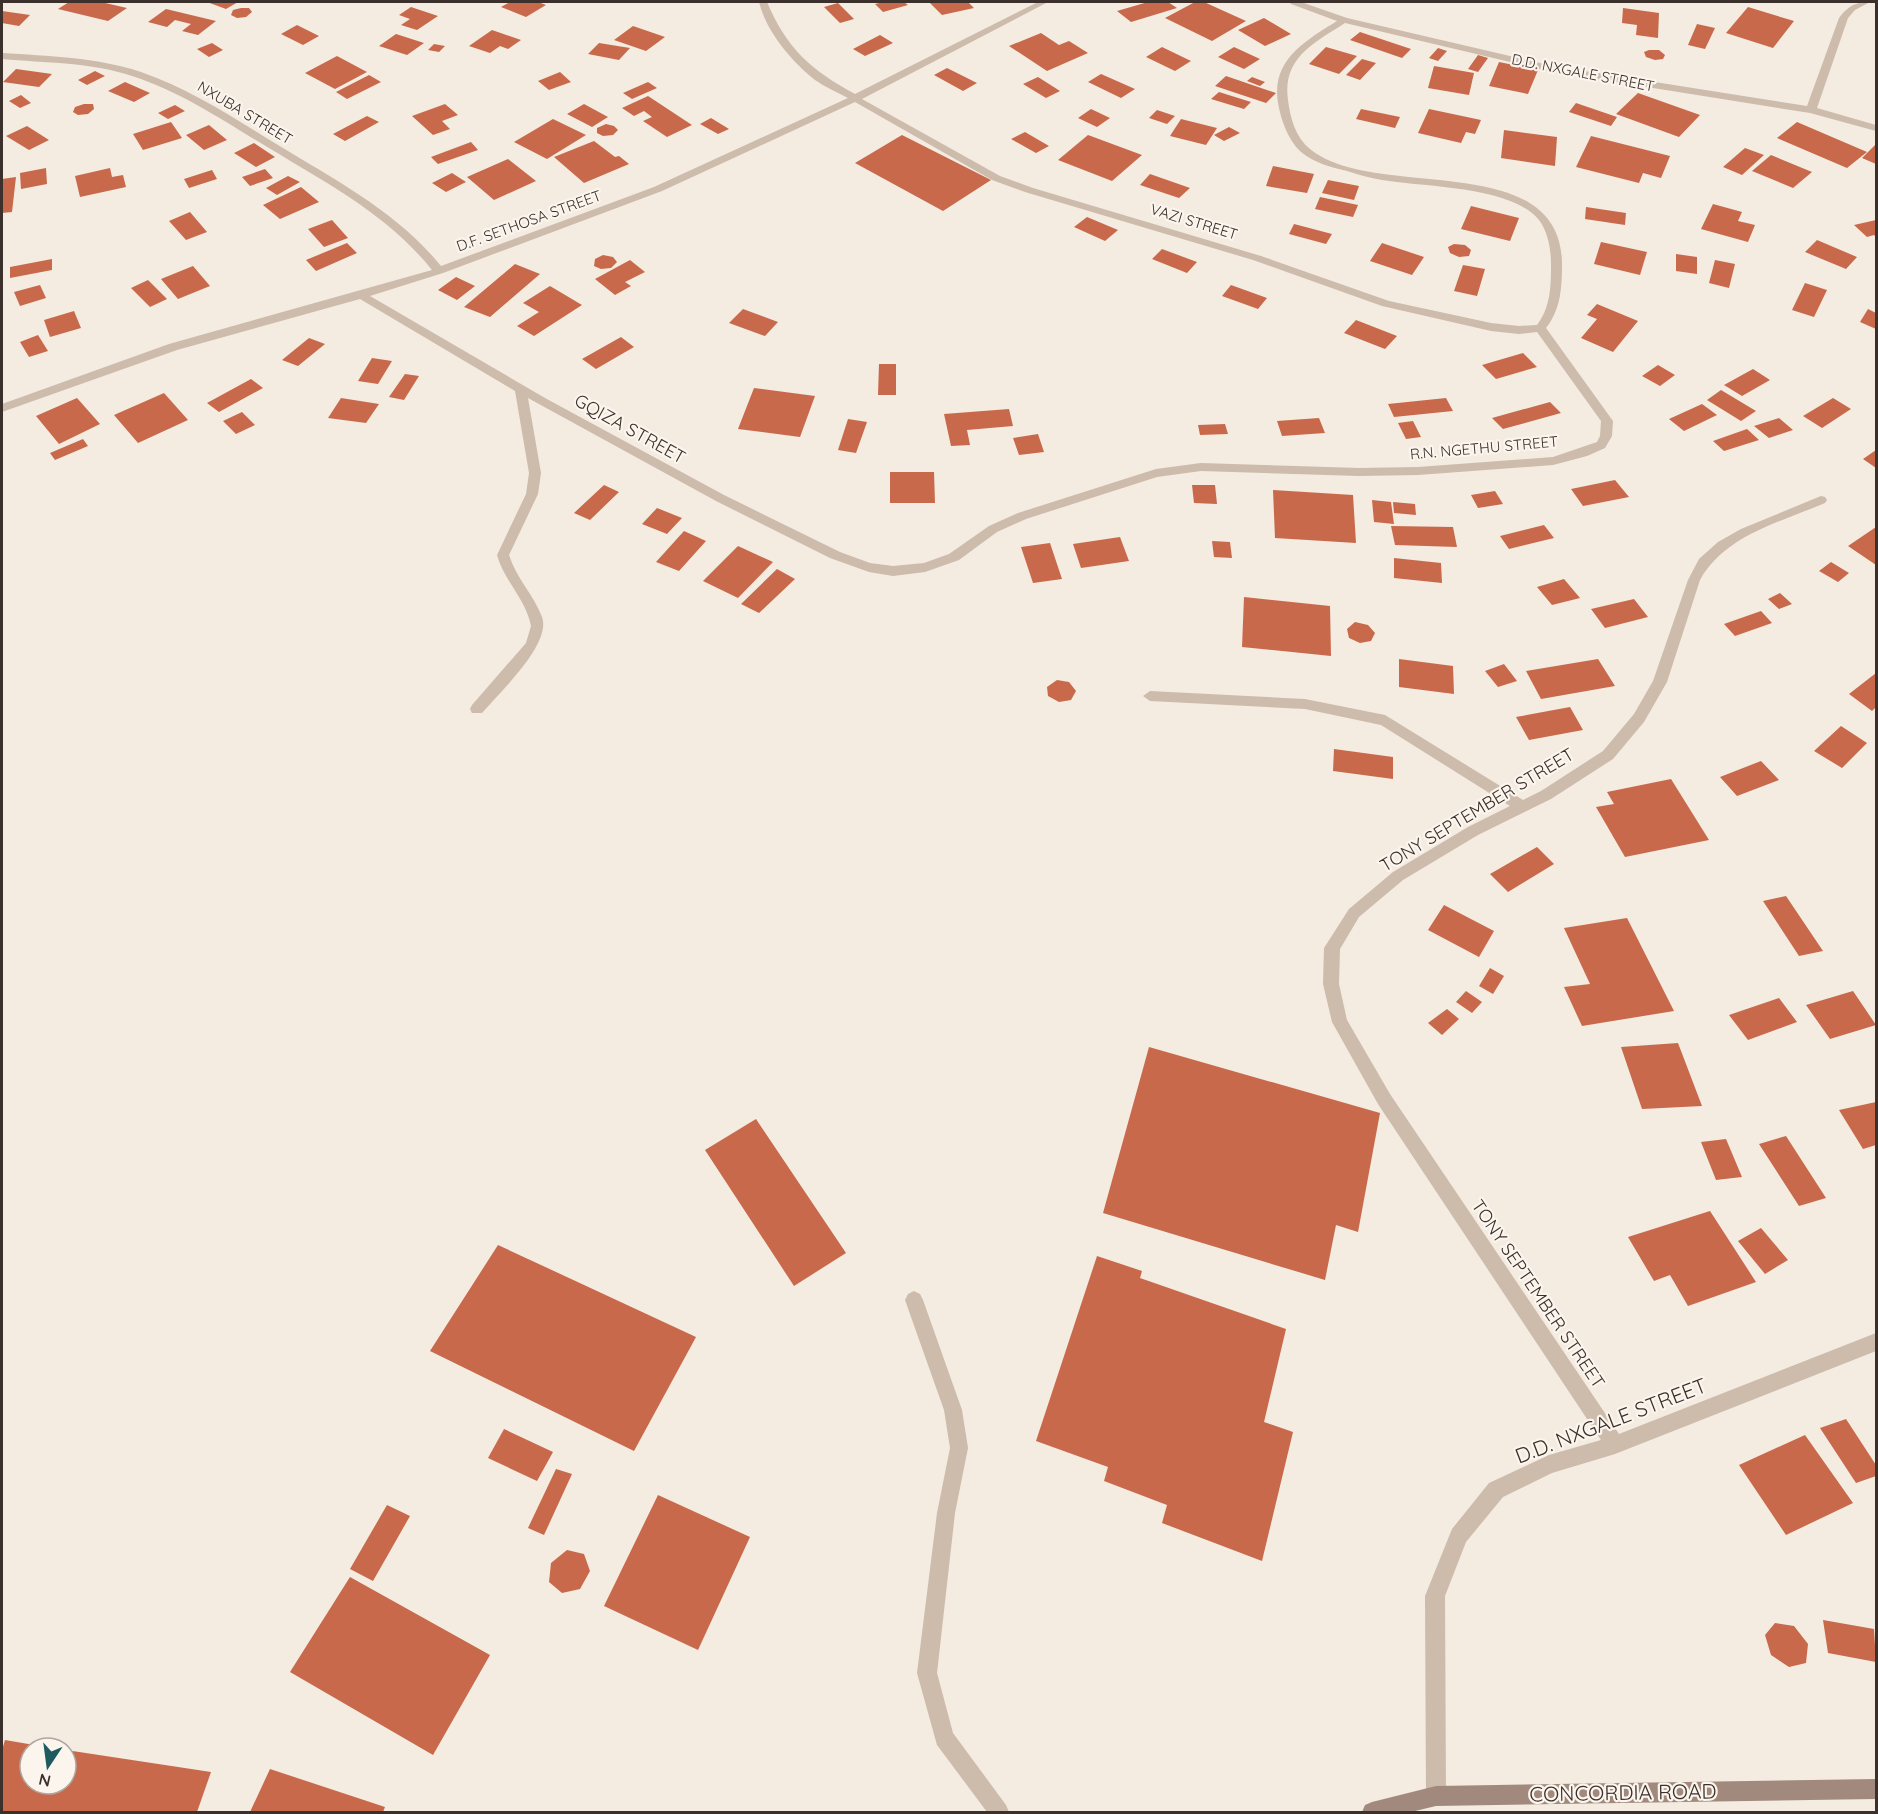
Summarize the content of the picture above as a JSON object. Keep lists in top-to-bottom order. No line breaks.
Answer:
{"streets":{"street":["D.D. NXGALE STREET","NXUBA STREET","D.F. SETHOSA STREET","VAZI STREET","GQIZA STREET","R.N. NGETHU STREET","TONY SEPTEMBER STREET","CONCORDIA ROAD"]},"crossings":[["D.D. NXGALE STREET","TONY SEPTEMBER STREET"],["D.D. NXGALE STREET","CONCORDIA ROAD"],["NXUBA STREET","D.F. SETHOSA STREET"],["D.F. SETHOSA STREET","VAZI STREET"],["D.F. SETHOSA STREET","GQIZA STREET"],["VAZI STREET","R.N. NGETHU STREET"],["GQIZA STREET","R.N. NGETHU STREET"]],"north":"bottom"}
